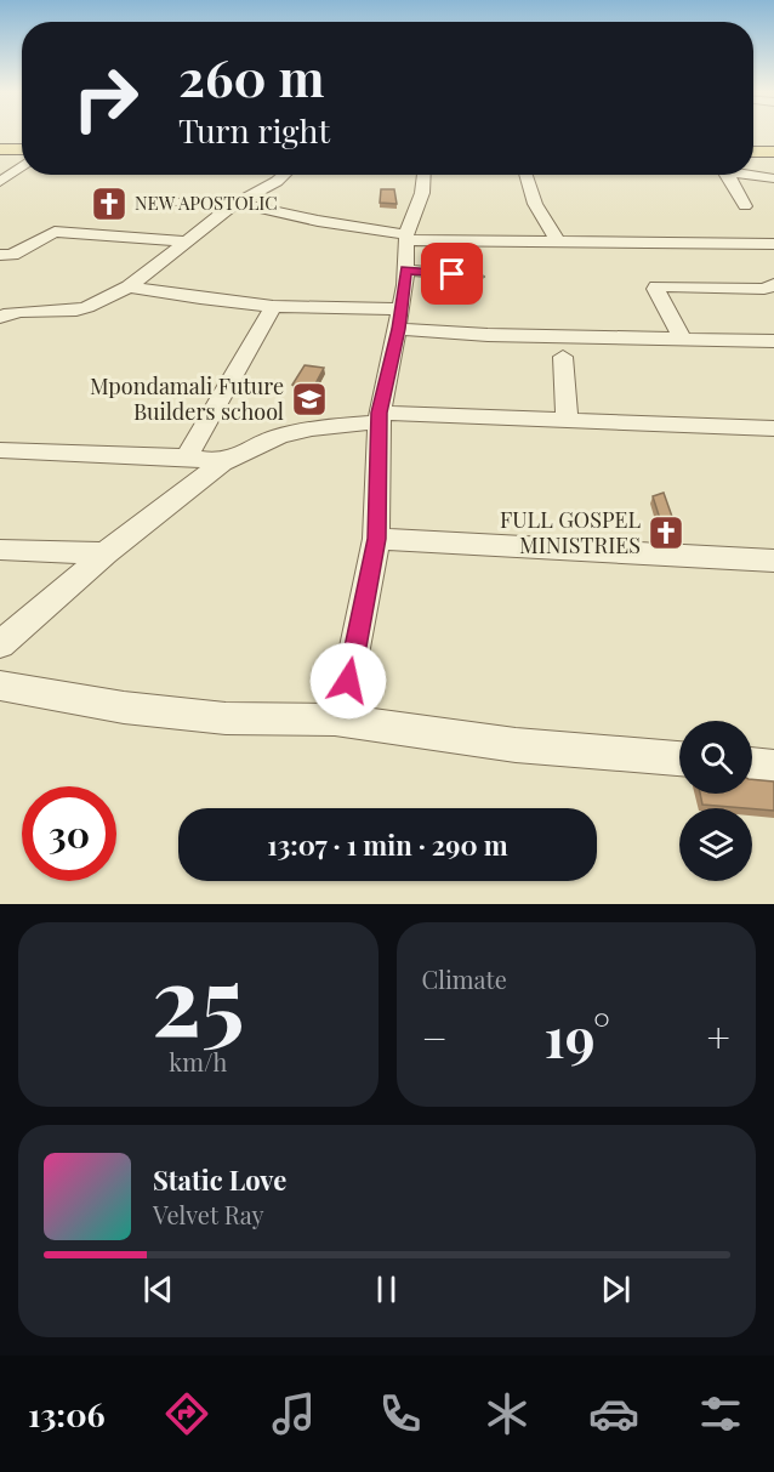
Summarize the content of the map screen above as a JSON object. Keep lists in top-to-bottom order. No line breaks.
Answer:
{"places":{"church":["NEW APOSTOLIC","FULL GOSPEL MINISTRIES"],"school or university":["Mpondamali Future Builders school"]},"page":{"turn":["260 m","Turn right"],"limit":"30","trip":"13:07 · 1 min · 290 m","tile":[["25","km/h"],"Climate"],"heat":["−","19°","+"],"song":["Static Love","Velvet Ray"],"tabs":"13:06"}}
